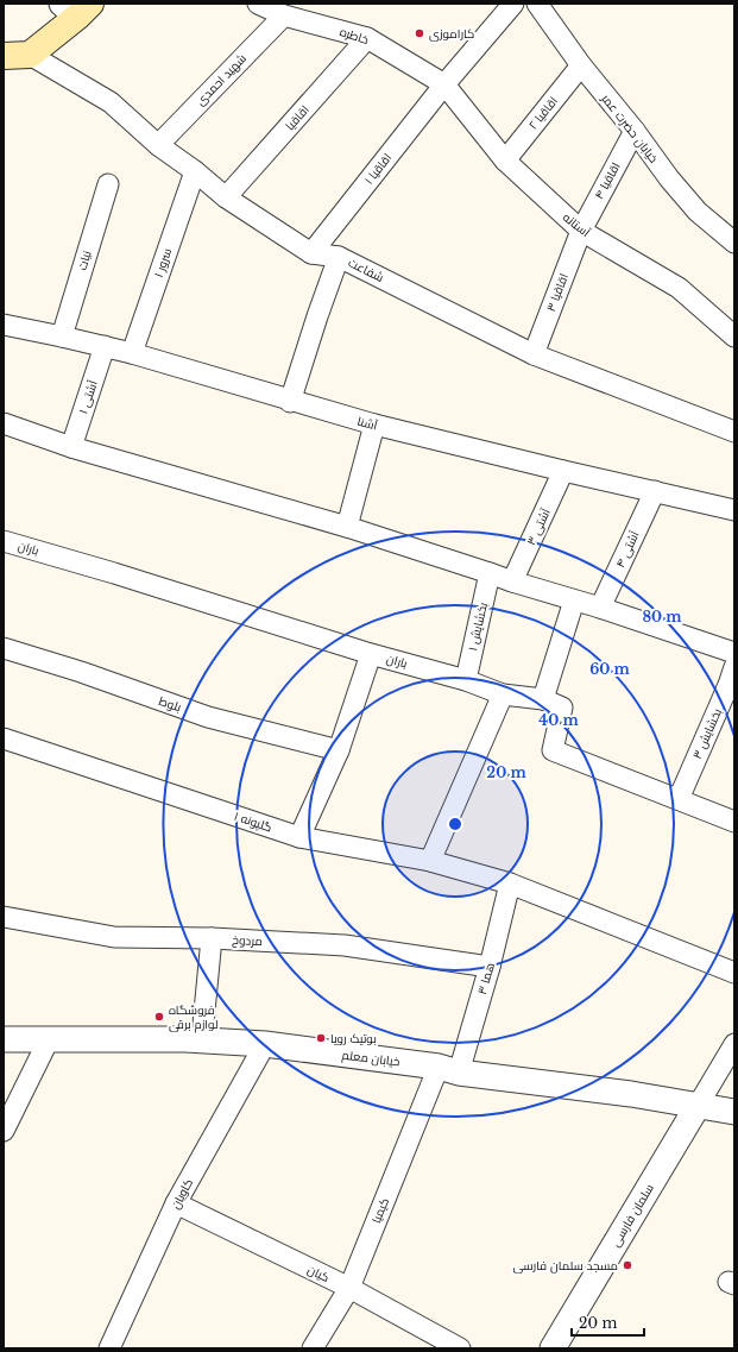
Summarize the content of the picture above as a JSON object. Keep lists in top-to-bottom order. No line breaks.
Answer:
{"streets":{"street":["خاطره","شهید احمدی","اقاقیا ۲","اقاقیا","خیابان حضرت عمر","اقاقیا ۱","اقاقیا ۴","آستانه","نیات","سرور ۱","شفاعت","اقاقیا ۳","آشتی ۱","آشنا","آشتی ۳","باران","آشتی ۴","بخشایش ۱","بلوط","بخشایش ۳","گلپونه ۱","مردوخ","هما ۳","خیابان معلم","کاویان","کیمیا","سلمان فارسی","کیان"]},"crossings":[["خاطره","شهید احمدی"],["خاطره","اقاقیا"],["خاطره","اقاقیا ۱"],["خاطره","آستانه"],["شهید احمدی","شفاعت"],["اقاقیا ۲","خیابان حضرت عمر"],["اقاقیا ۲","آستانه"],["اقاقیا","شفاعت"],["خیابان حضرت عمر","اقاقیا ۴"],["اقاقیا ۱","آستانه"],["اقاقیا ۱","شفاعت"],["اقاقیا ۴","آستانه"],["اقاقیا ۴","اقاقیا ۳"],["آستانه","اقاقیا ۳"],["نیات","آشنا"],["سرور ۱","شفاعت"],["سرور ۱","آشنا"],["شفاعت","اقاقیا ۳"],["آشتی ۱","آشنا"],["آشنا","آشتی ۳"],["آشنا","آشتی ۴"],["باران","بخشایش ۱"],["باران","بخشایش ۳"],["گلپونه ۱","هما ۳"],["مردوخ","هما ۳"],["هما ۳","خیابان معلم"],["هما ۳","کیمیا"],["خیابان معلم","کاویان"],["خیابان معلم","کیمیا"],["خیابان معلم","سلمان فارسی"],["کاویان","کیان"],["کیمیا","کیان"]],"places":["کاراموزی","فروشگاه لوازم برقی","بوتیک رویا","مسجد سلمان فارسی"],"scale_bar":"20 m","rings":["80 m","60 m","40 m","20 m"]}
